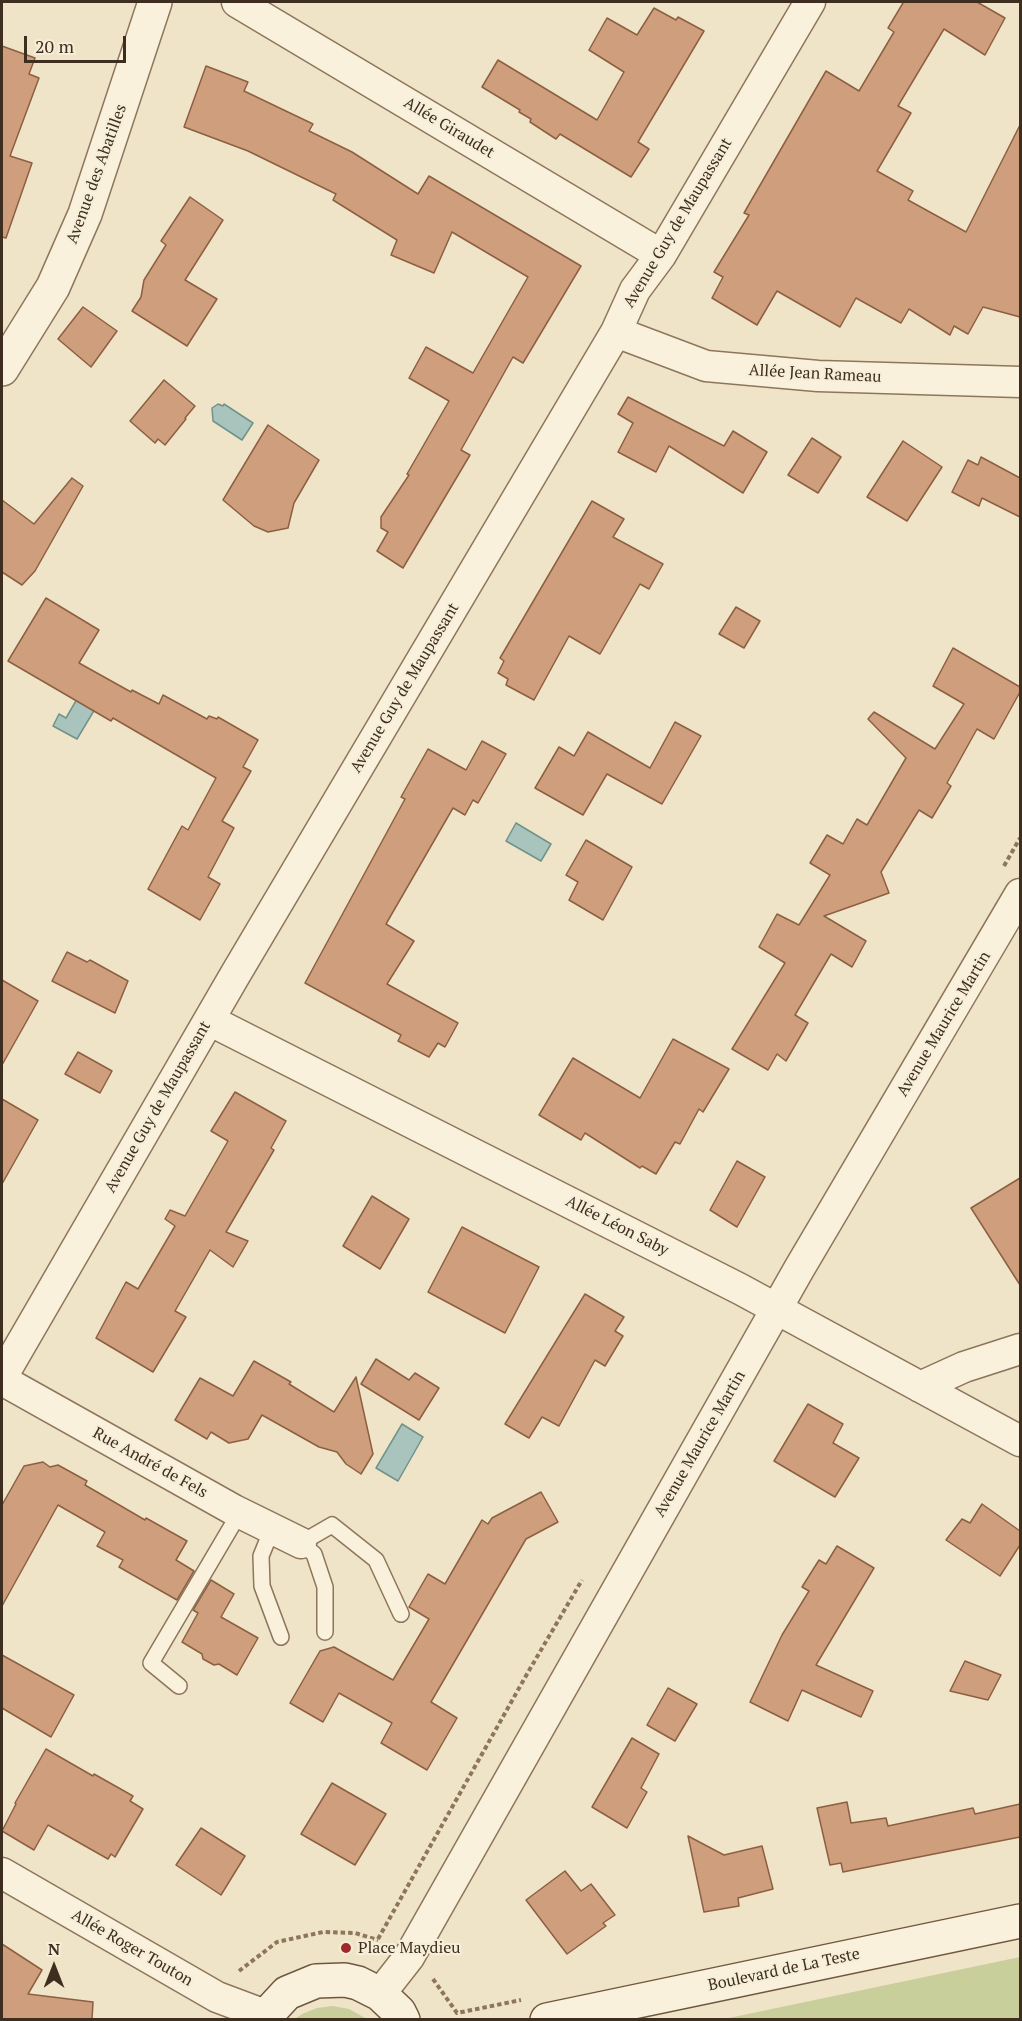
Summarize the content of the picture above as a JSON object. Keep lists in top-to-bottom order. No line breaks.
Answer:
{"streets":{"main road":["Avenue des Abatilles","Boulevard de La Teste"],"street":["Allée Giraudet","Avenue Guy de Maupassant","Allée Jean Rameau","Avenue Maurice Martin","Allée Léon Saby","Rue André de Fels","Allée Roger Touton"]},"crossings":[["Allée Giraudet","Avenue Guy de Maupassant"],["Avenue Guy de Maupassant","Allée Jean Rameau"],["Avenue Guy de Maupassant","Allée Léon Saby"],["Avenue Guy de Maupassant","Rue André de Fels"],["Avenue Maurice Martin","Allée Léon Saby"]],"places":["Place Maydieu"],"scale_bar":"20 m","north":"top"}
